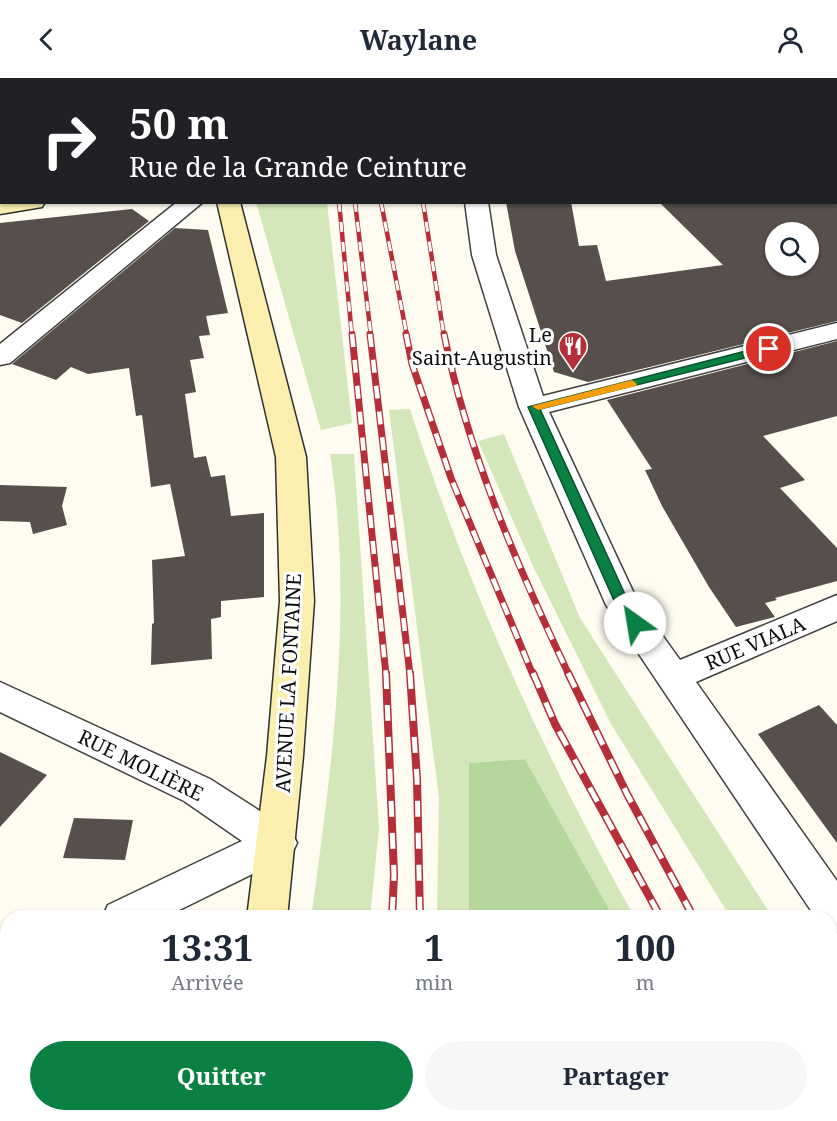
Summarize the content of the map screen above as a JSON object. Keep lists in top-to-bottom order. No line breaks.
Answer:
{"streets":{"street":["RUE VIALA","AVENUE LA FONTAINE","RUE MOLIÈRE"]},"crossings":[["AVENUE LA FONTAINE","RUE MOLIÈRE"]],"places":{"restaurant":["Le Saint-Augustin"]},"page":{"header":"Waylane","turn":["50 m","Rue de la Grande Ceinture"],"eta":["13:31","Arrivée","1","min","100","m"],"buttons":["Quitter","Partager"]}}
